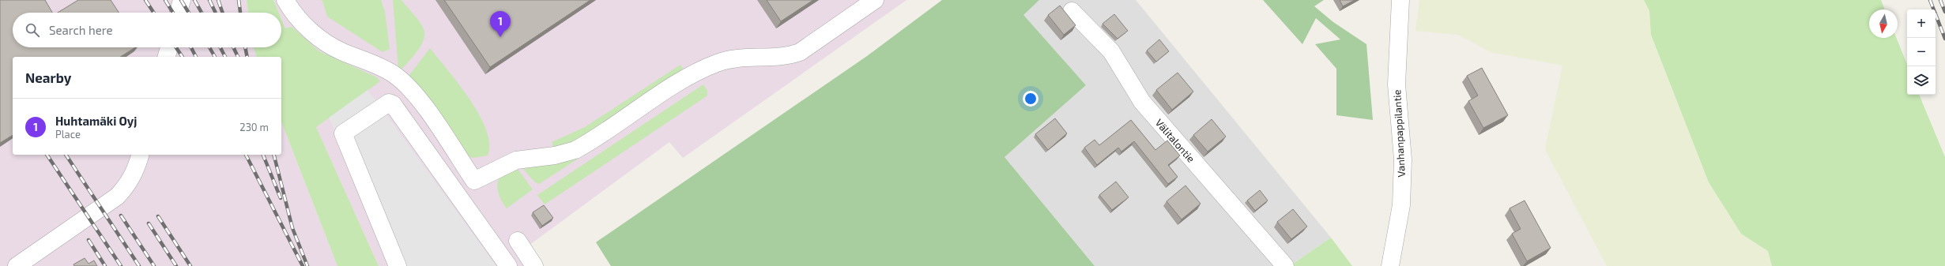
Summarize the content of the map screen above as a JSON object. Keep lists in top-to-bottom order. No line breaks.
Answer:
{"streets":{"street":["Vanhanpappilantie","Välitalontie"]},"north":"bottom","page":{"map_buttons":["+","−"],"pins":"1","search":"Search here","heading":"Nearby","list":[{"mark":"1","name":"Huhtamäki Oyj","note":"Place","value":"230 m"}]}}
